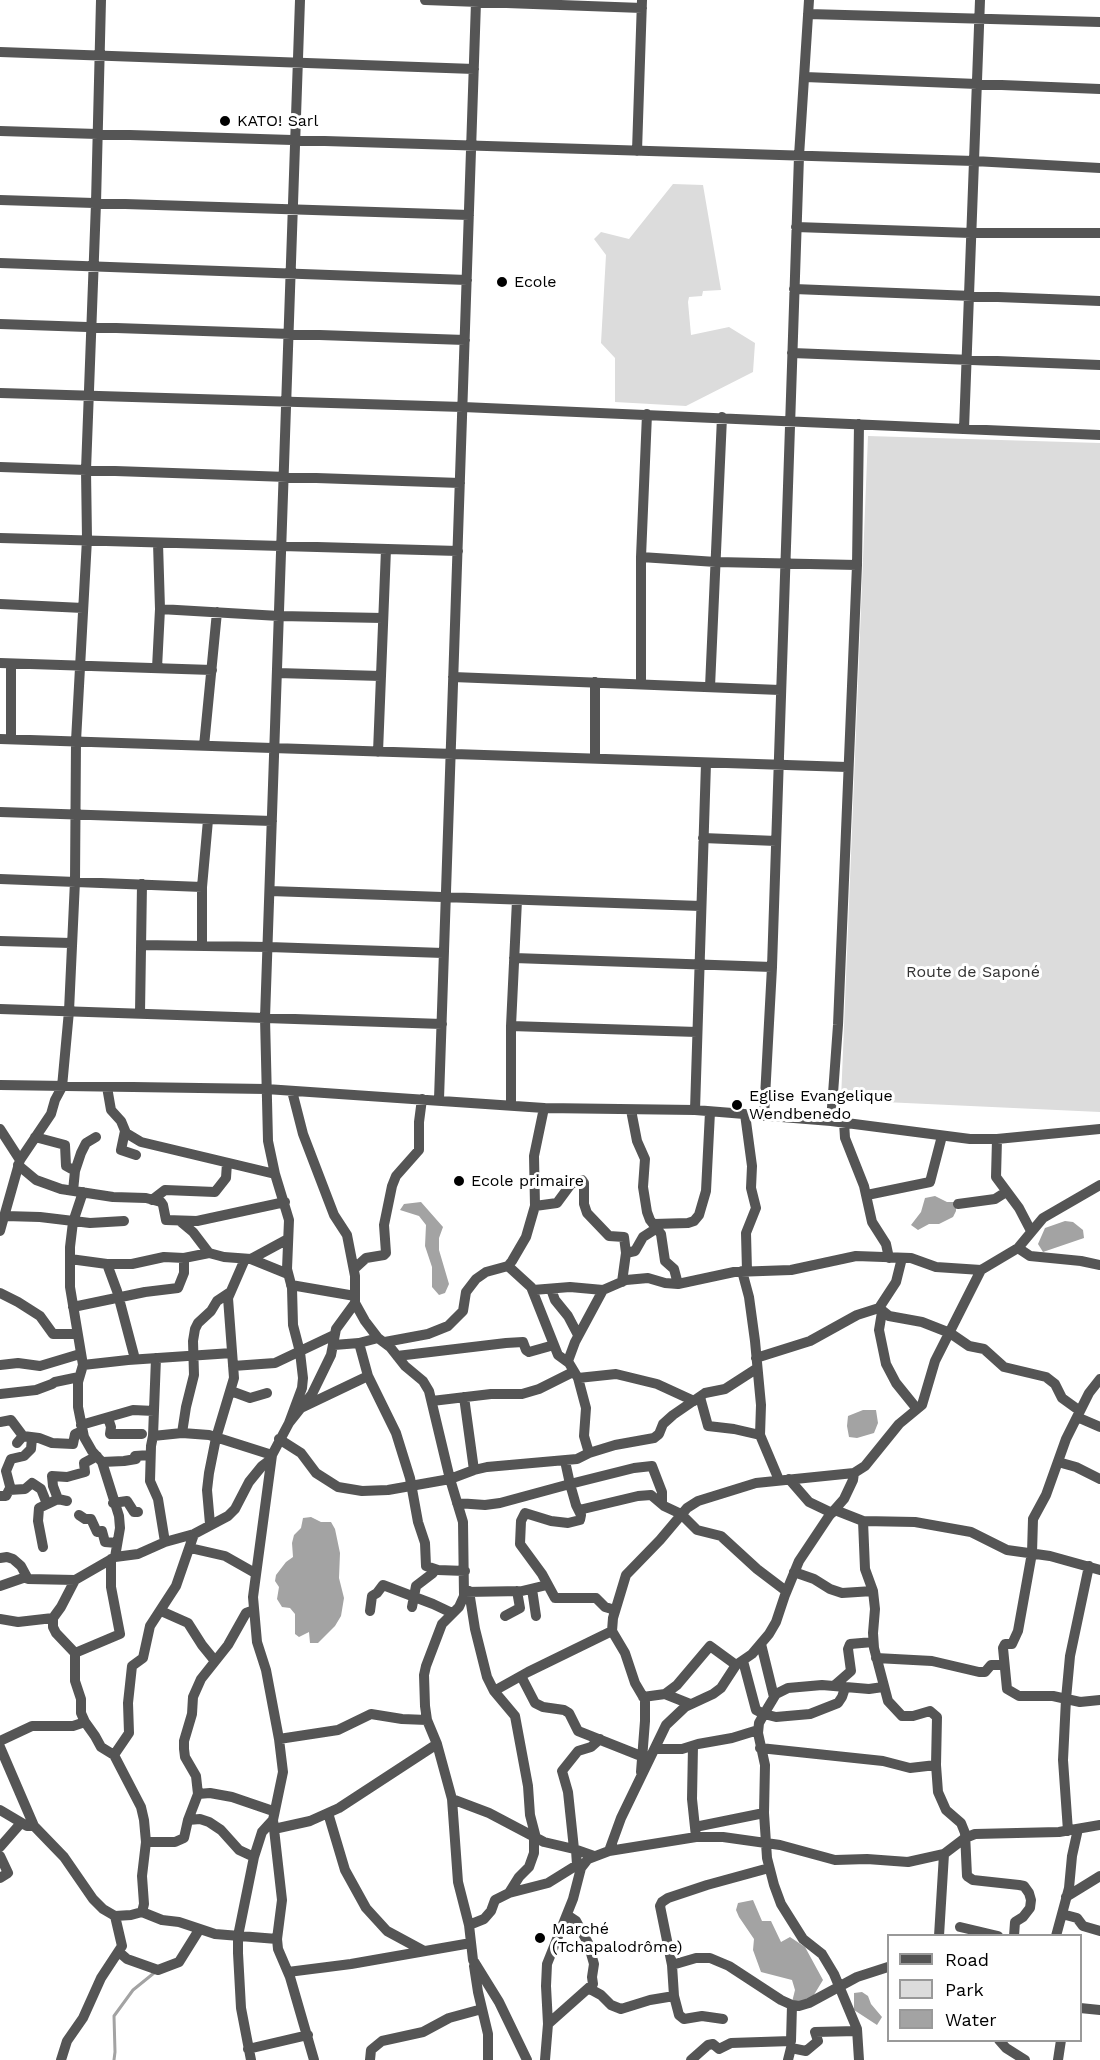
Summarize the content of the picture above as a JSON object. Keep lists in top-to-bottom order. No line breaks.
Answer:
{"parks":["Route de Saponé"],"places":["KATO! Sarl","Ecole","Eglise Evangelique Wendbenedo","Ecole primaire","Marché (Tchapalodrôme)"],"legend":["Road","Park","Water"]}
